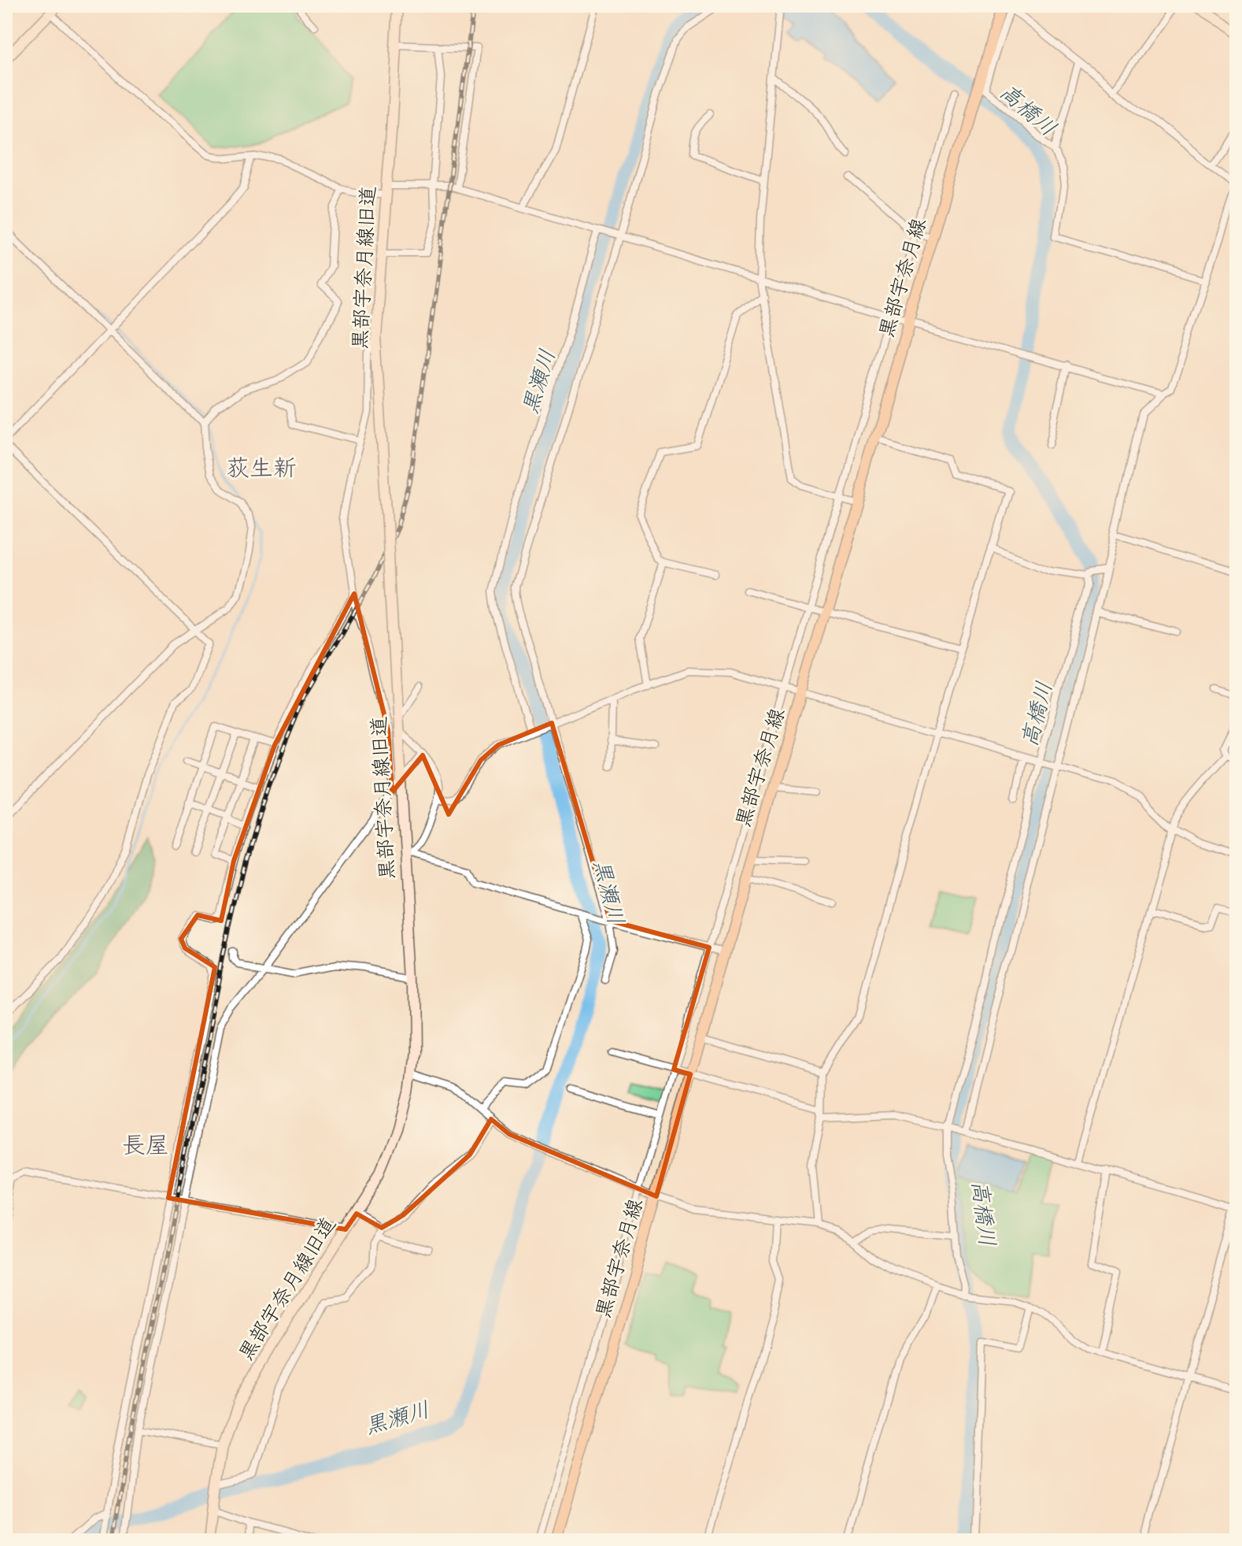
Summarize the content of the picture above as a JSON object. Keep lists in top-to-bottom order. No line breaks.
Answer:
{"streets":{"main road":["黒部宇奈月線"],"street":["黒部宇奈月線旧道"]},"districts":["荻生新","長屋"],"water":["高橋川","黒瀬川"]}
